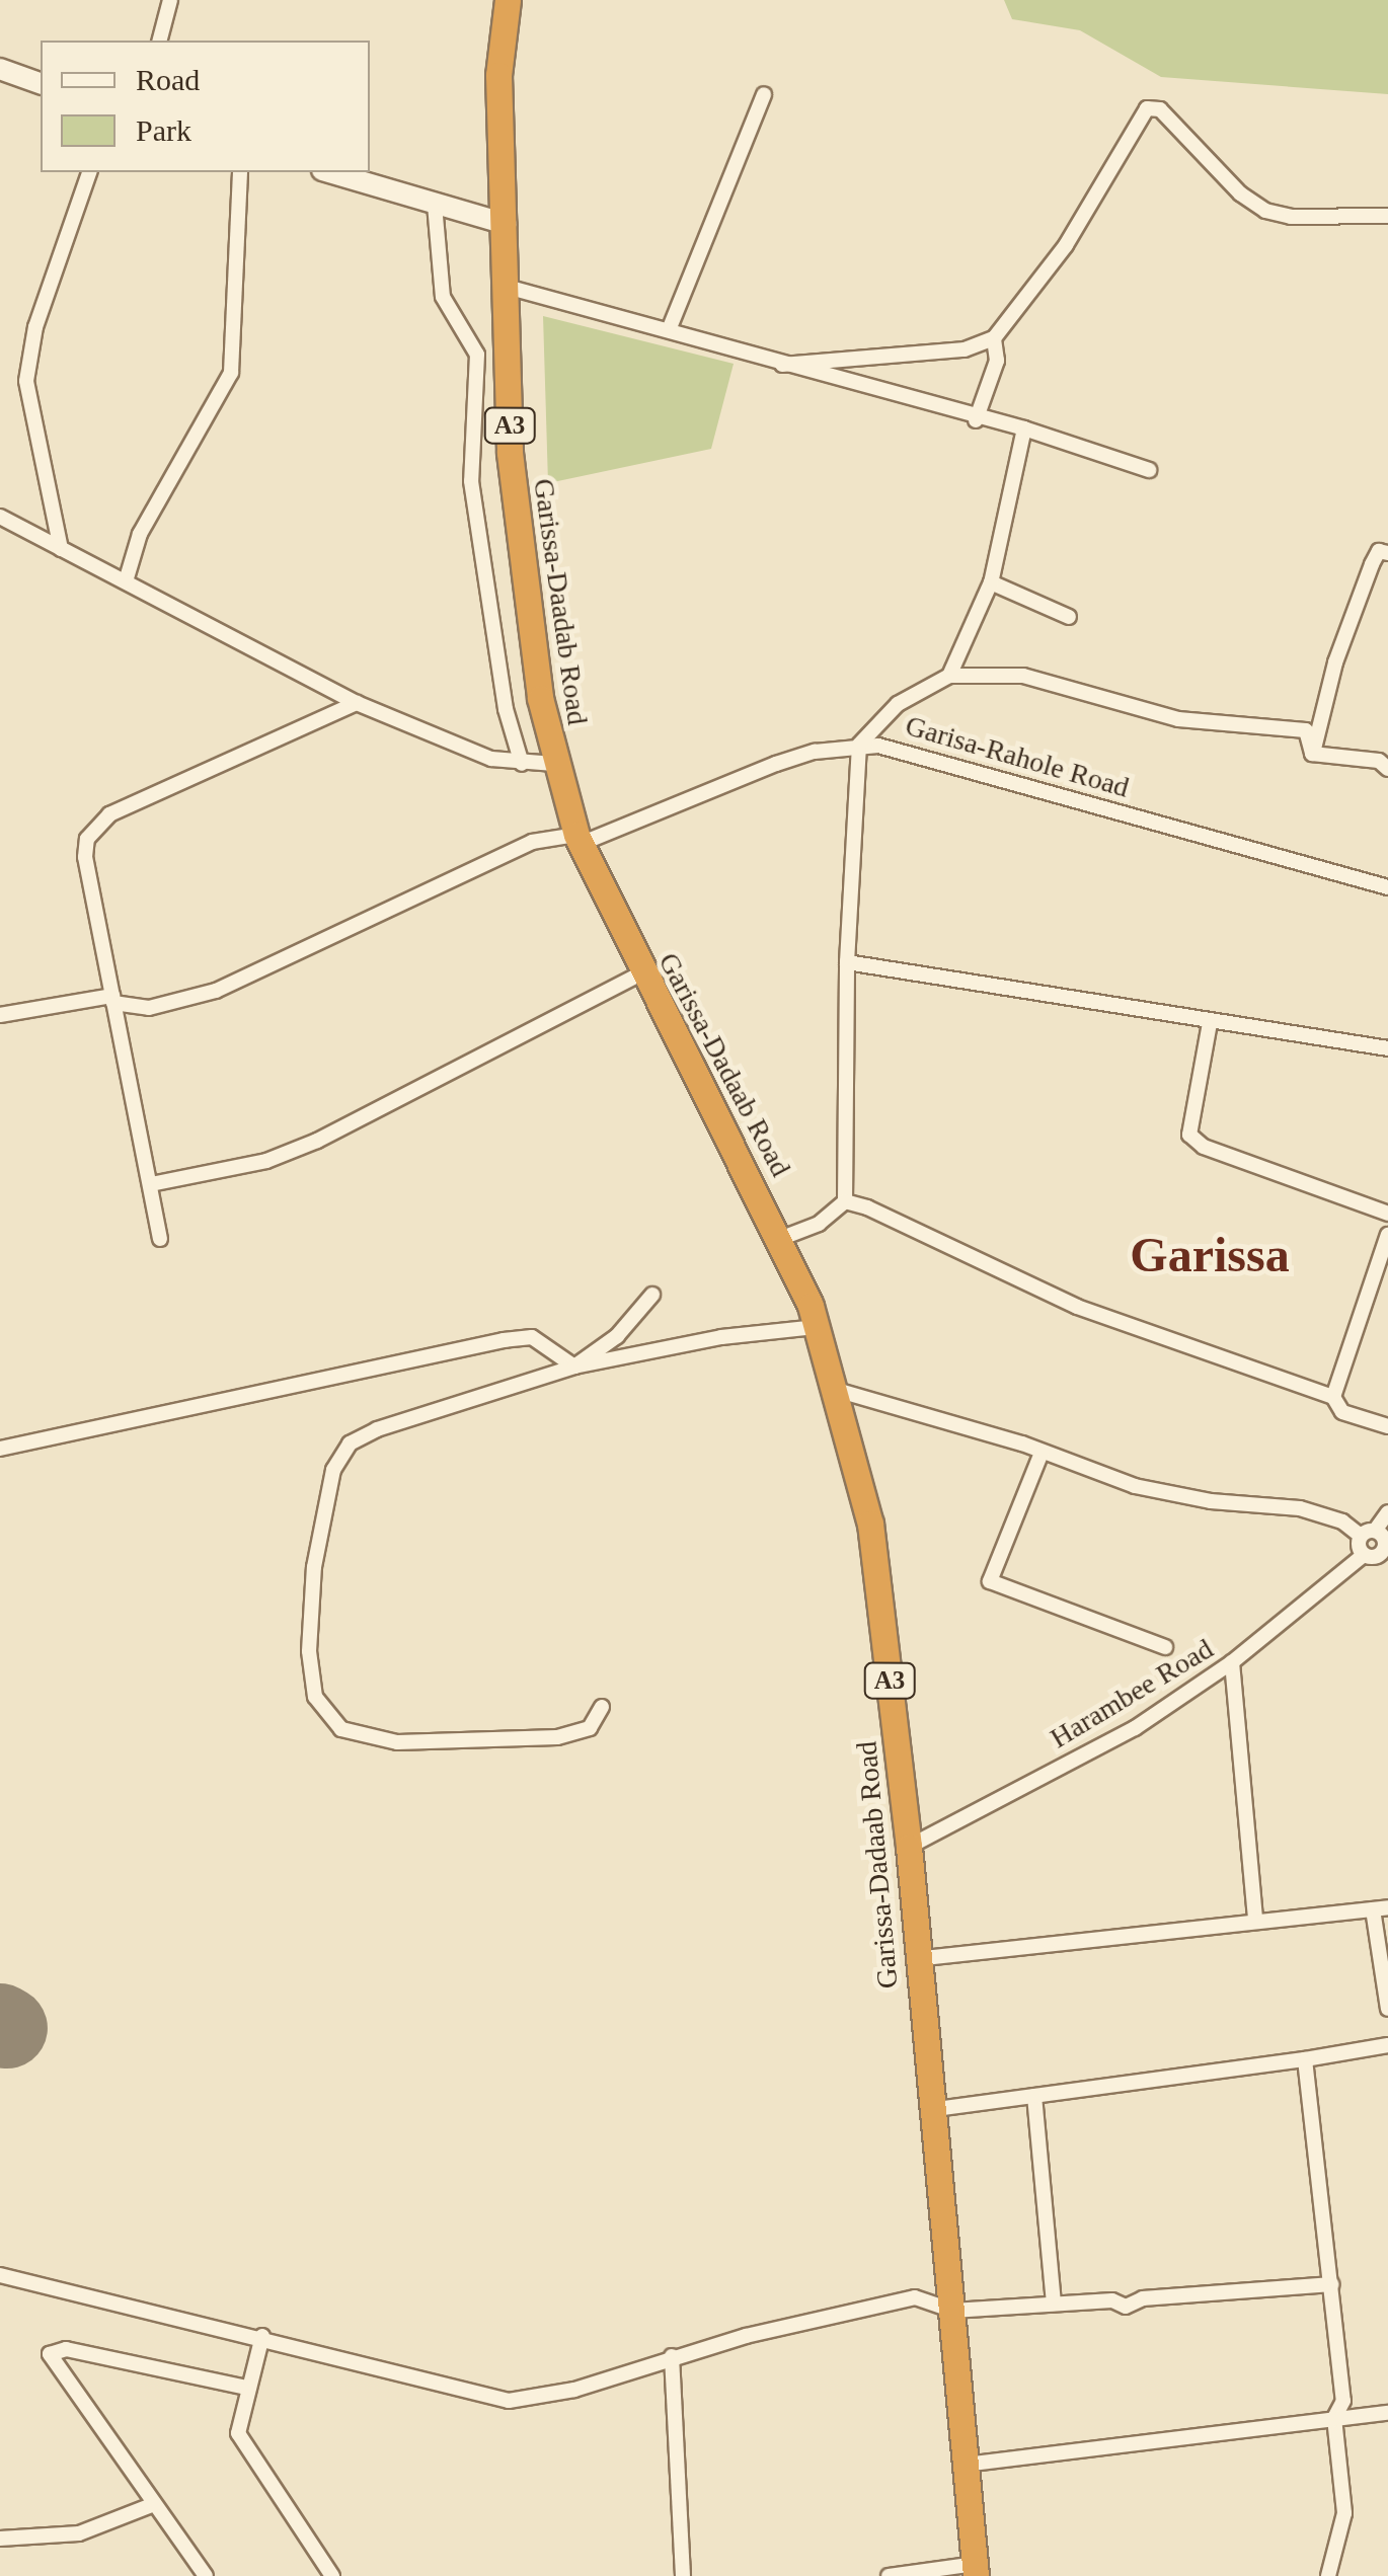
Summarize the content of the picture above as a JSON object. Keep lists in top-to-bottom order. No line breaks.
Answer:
{"streets":{"highway":["A3","Garissa-Daadab Road","Garissa-Dadaab Road"],"street":["Garisa-Rahole Road","Harambee Road"]},"crossings":[["Garissa-Daadab Road","Garisa-Rahole Road"],["Garissa-Daadab Road","Garissa-Dadaab Road"],["Garisa-Rahole Road","Garissa-Dadaab Road"],["Garissa-Dadaab Road","Harambee Road"]],"districts":["Garissa"],"legend":["Road","Park"]}
